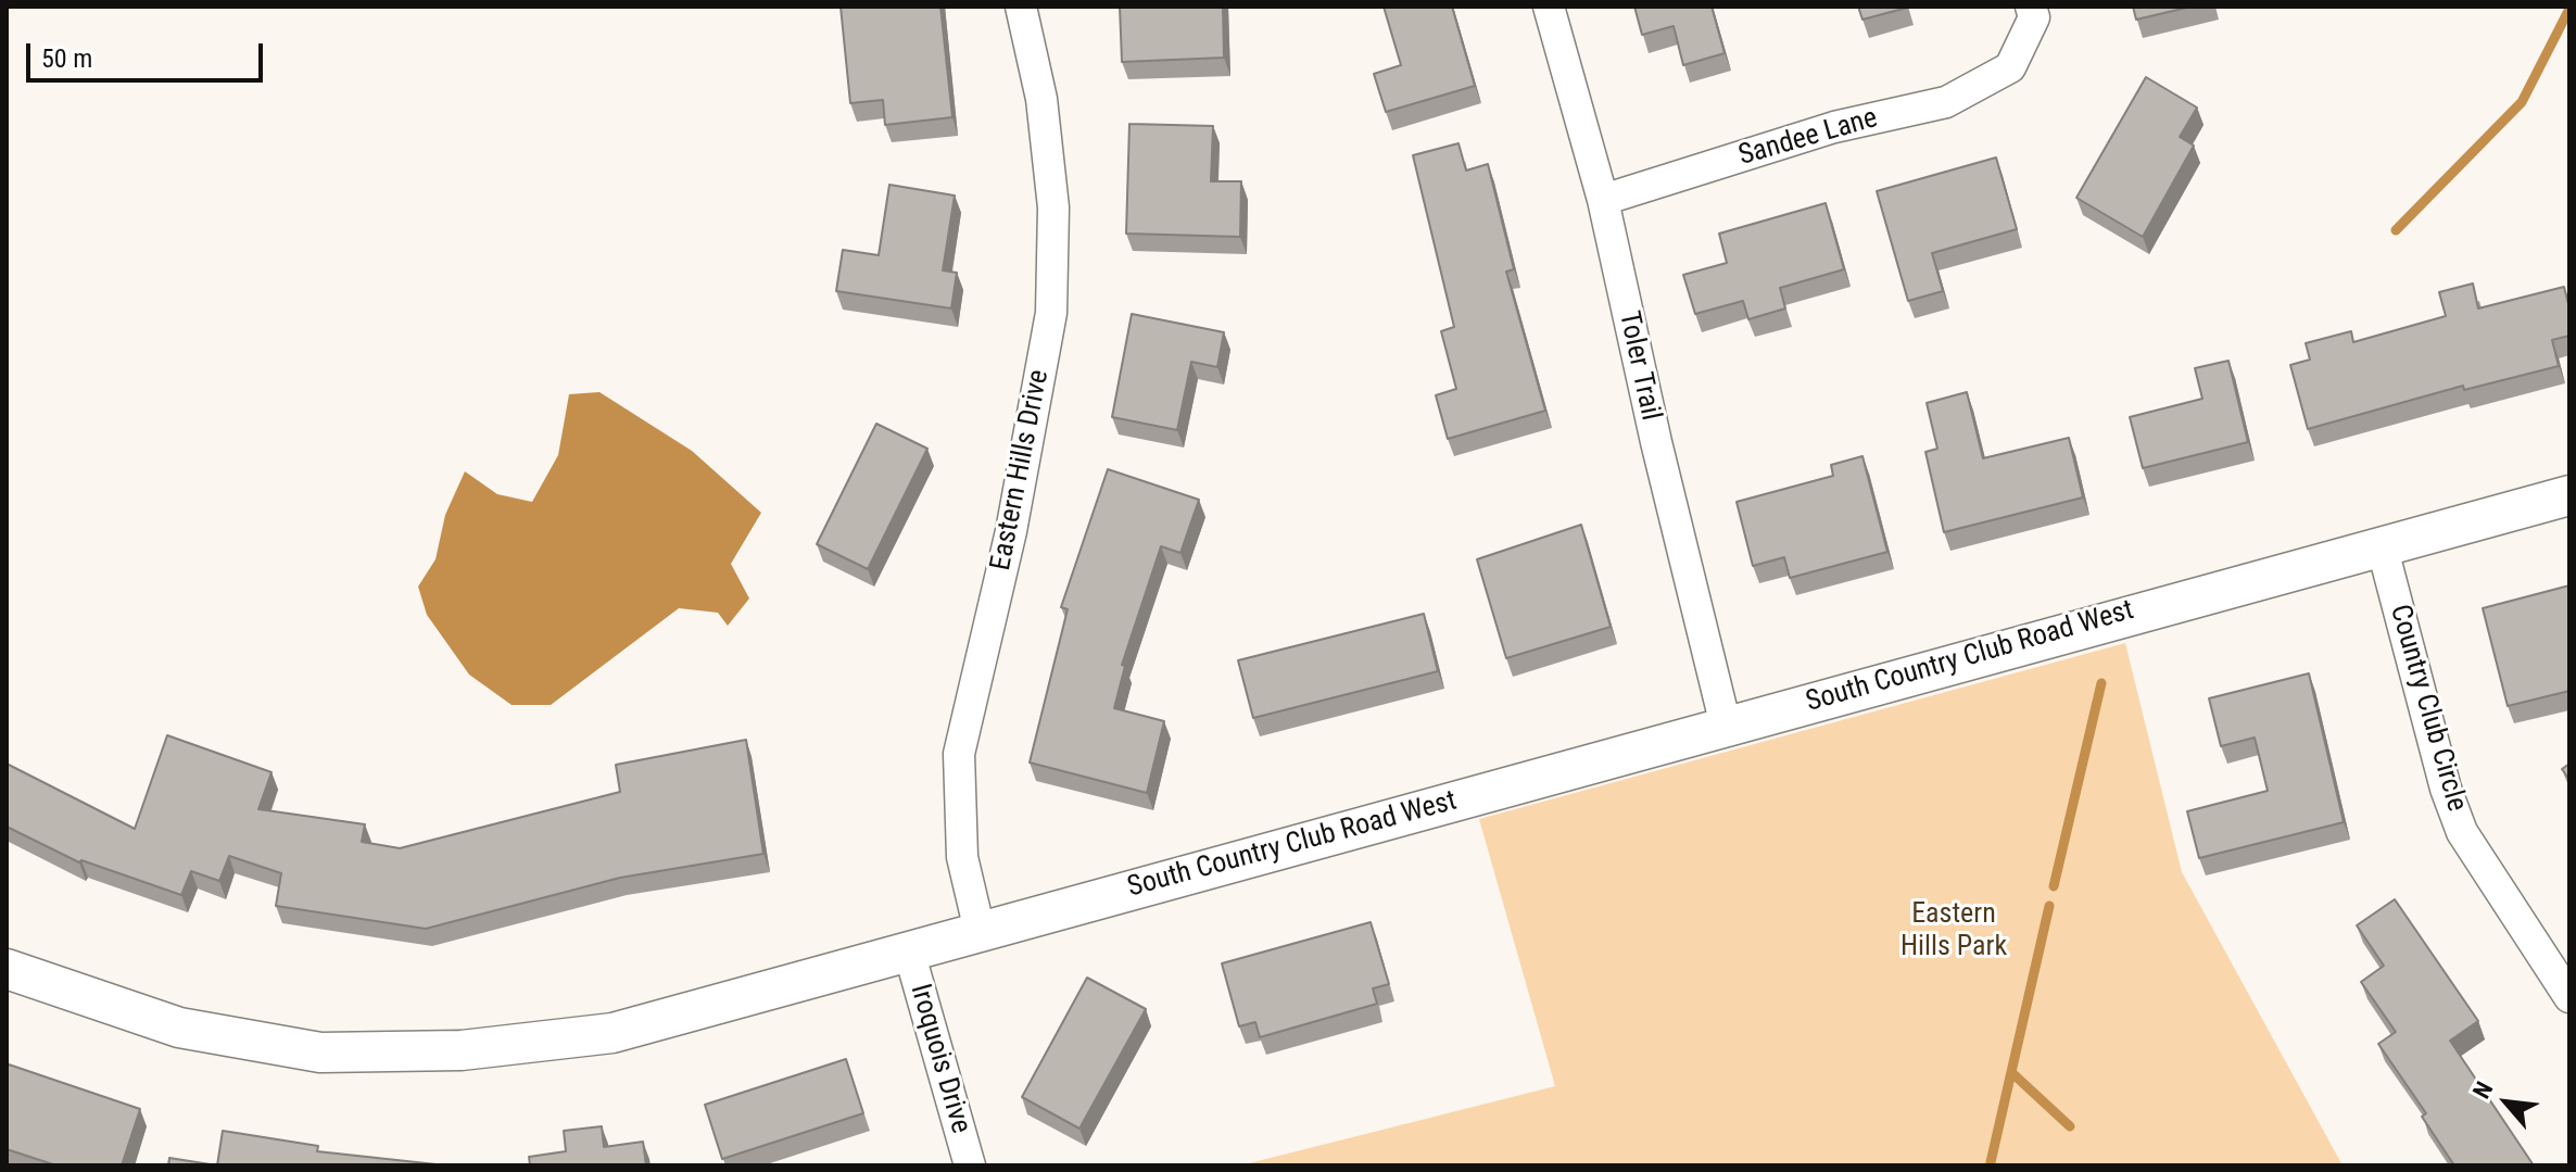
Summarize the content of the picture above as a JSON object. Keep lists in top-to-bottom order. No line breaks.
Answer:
{"streets":{"street":["Sandee Lane","Toler Trail","Eastern Hills Drive","South Country Club Road West","Country Club Circle","Iroquois Drive"]},"crossings":[["Sandee Lane","Toler Trail"],["Toler Trail","South Country Club Road West"],["Eastern Hills Drive","South Country Club Road West"],["South Country Club Road West","Country Club Circle"],["South Country Club Road West","Iroquois Drive"]],"parks":["Eastern Hills Park"],"scale_bar":"50 m","north":"top left"}
